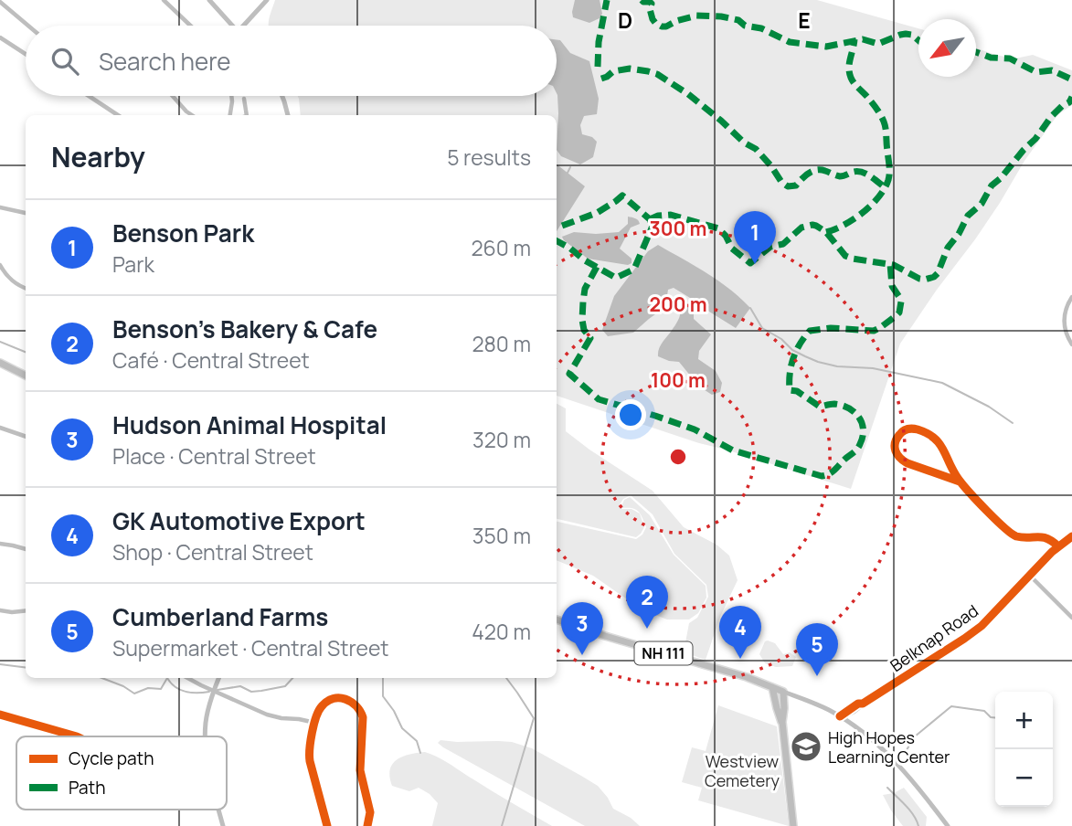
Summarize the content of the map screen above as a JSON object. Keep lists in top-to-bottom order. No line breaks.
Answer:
{"streets":{"main road":["NH 111"],"street":["Belknap Road"]},"parks":["Westview Cemetery"],"places":{"school or university":["High Hopes Learning Center"]},"legend":["Cycle path","Path"],"north":"bottom left","page":{"search":"Search here","heading":["Nearby","5 results"],"list":[{"mark":"1","name":"Benson Park","note":"Park","value":"260 m"},{"mark":"2","name":"Benson's Bakery & Cafe","note":"Café · Central Street","value":"280 m"},{"mark":"3","name":"Hudson Animal Hospital","note":"Place · Central Street","value":"320 m"},{"mark":"4","name":"GK Automotive Export","note":"Shop · Central Street","value":"350 m"},{"mark":"5","name":"Cumberland Farms","note":"Supermarket · Central Street","value":"420 m"}],"pins":["1","2","3","4","5"],"map_buttons":["+","−"]},"grid":{"columns":["D","E"]},"rings":["300 m","200 m","100 m"]}
